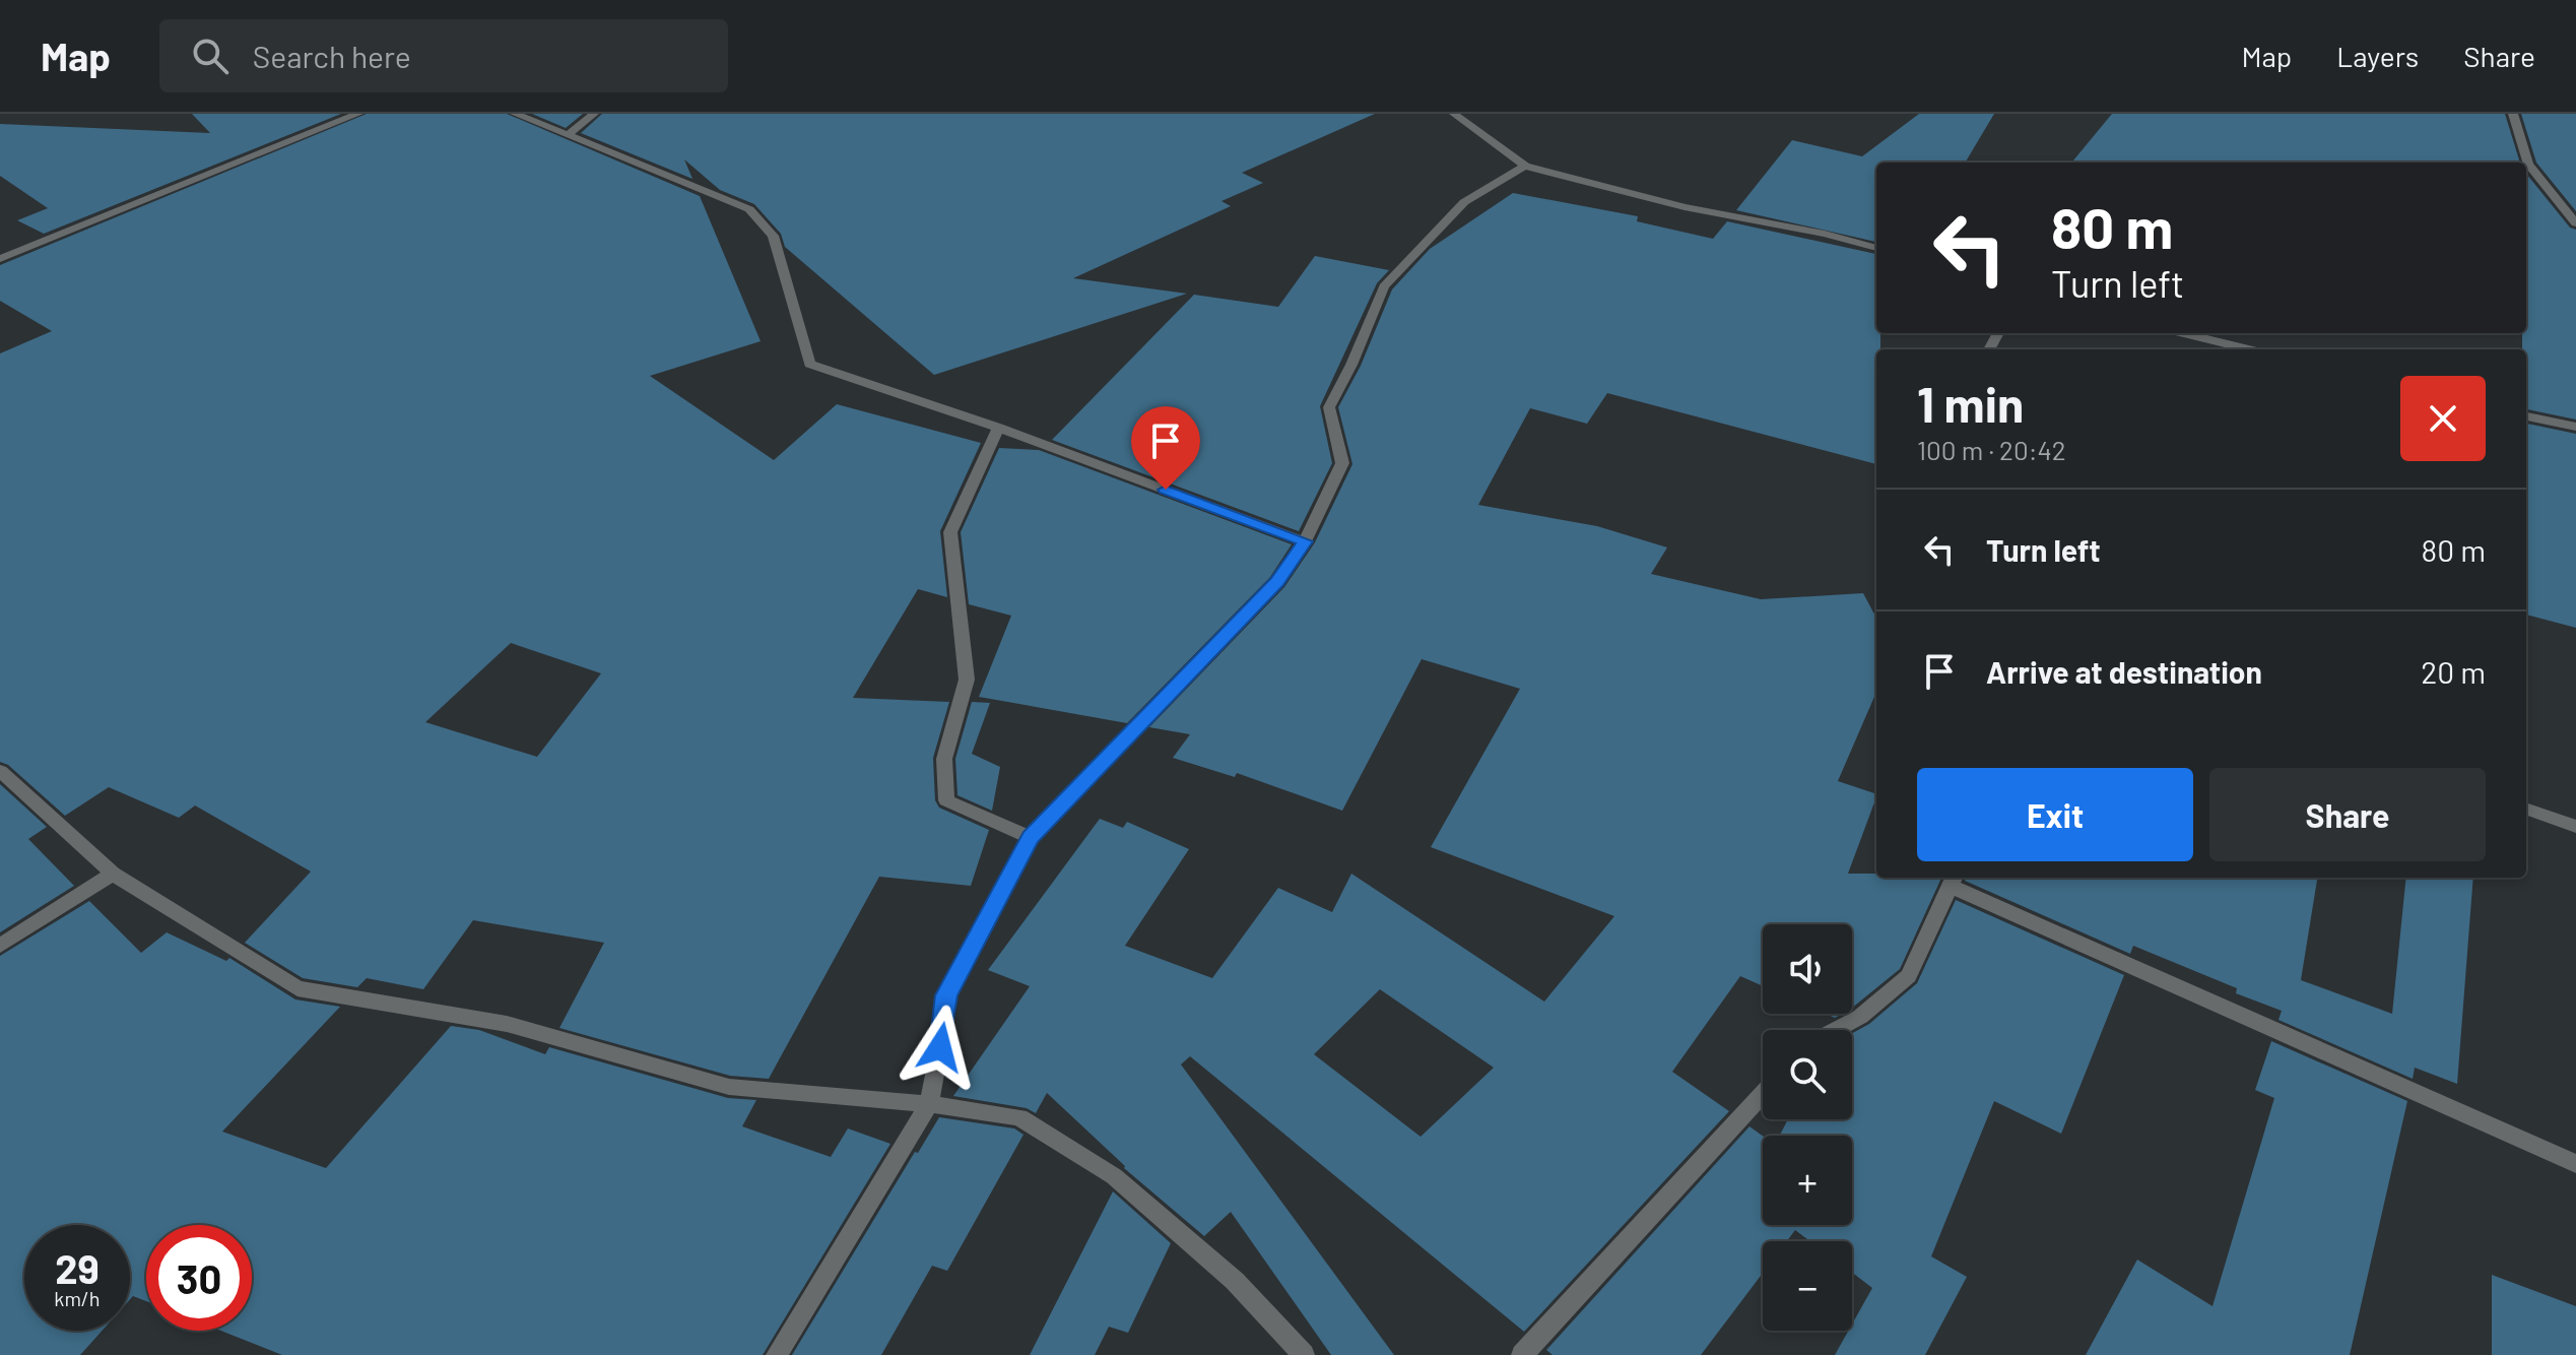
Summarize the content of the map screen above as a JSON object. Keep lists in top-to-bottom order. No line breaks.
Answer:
{"page":{"header":"Map","search":"Search here","nav":["Map","Layers","Share"],"turn":["80 m","Turn left"],"heading":["1 min","100 m · 20:42"],"list":[{"name":"Turn left","value":"80 m"},{"name":"Arrive at destination","value":"20 m"}],"buttons":["Exit","Share"],"map_buttons":["+","−"],"speed":"29 km/h","limit":"30"}}
